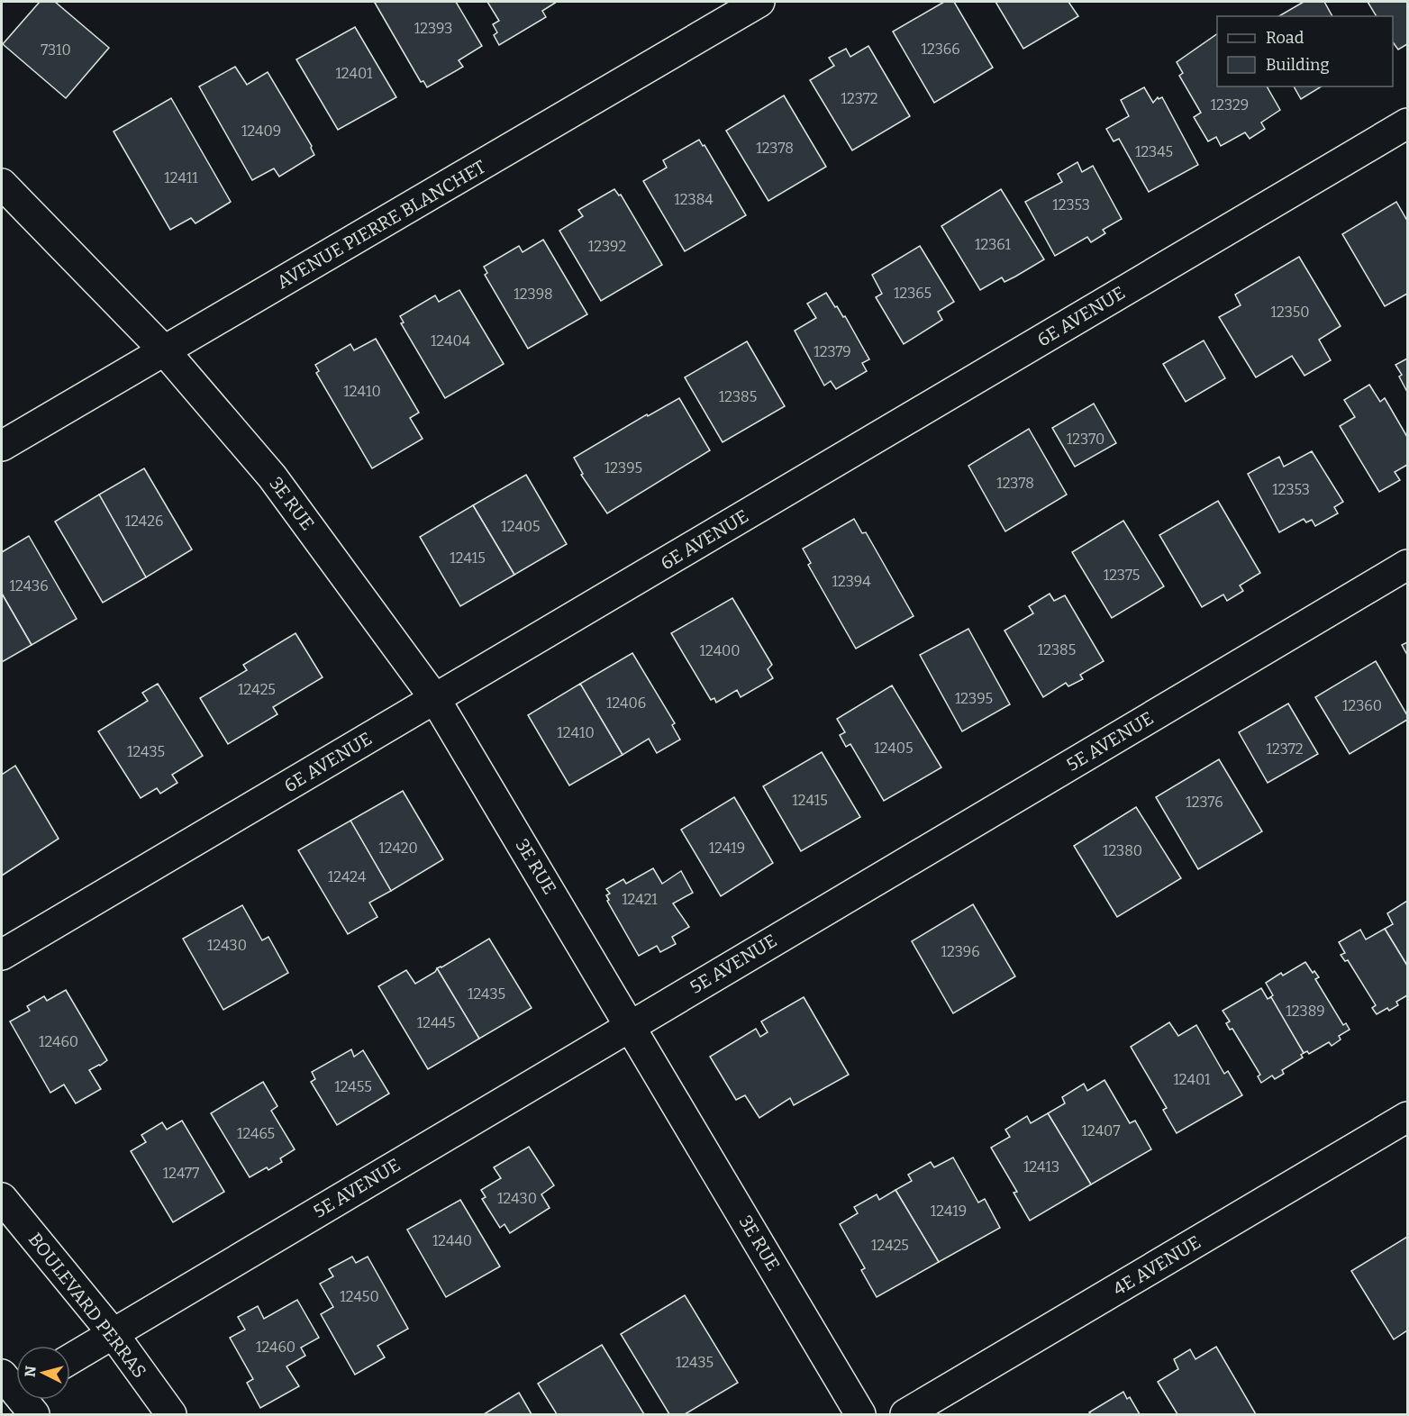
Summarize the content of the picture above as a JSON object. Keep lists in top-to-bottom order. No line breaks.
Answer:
{"streets":{"street":["AVENUE PIERRE BLANCHET","6E AVENUE","3E RUE","5E AVENUE","4E AVENUE","BOULEVARD PERRAS"]},"crossings":[["AVENUE PIERRE BLANCHET","3E RUE"],["6E AVENUE","3E RUE"],["3E RUE","5E AVENUE"],["5E AVENUE","BOULEVARD PERRAS"]],"house_numbers":["12393","12366","7310","12401","12372","12329","12409","12378","12345","12411","12384","12353","12361","12392","12365","12398","12350","12404","12379","12410","12385","12370","12395","12378","12353","12426","12405","12415","12375","12394","12436","12385","12400","12425","12395","12406","12360","12410","12405","12372","12435","12415","12376","12420","12419","12380","12424","12421","12430","12396","12435","12389","12445","12460","12401","12455","12407","12465","12413","12477","12430","12419","12440","12425","12450","12460","12435"],"legend":["Road","Building"],"north":"left"}
